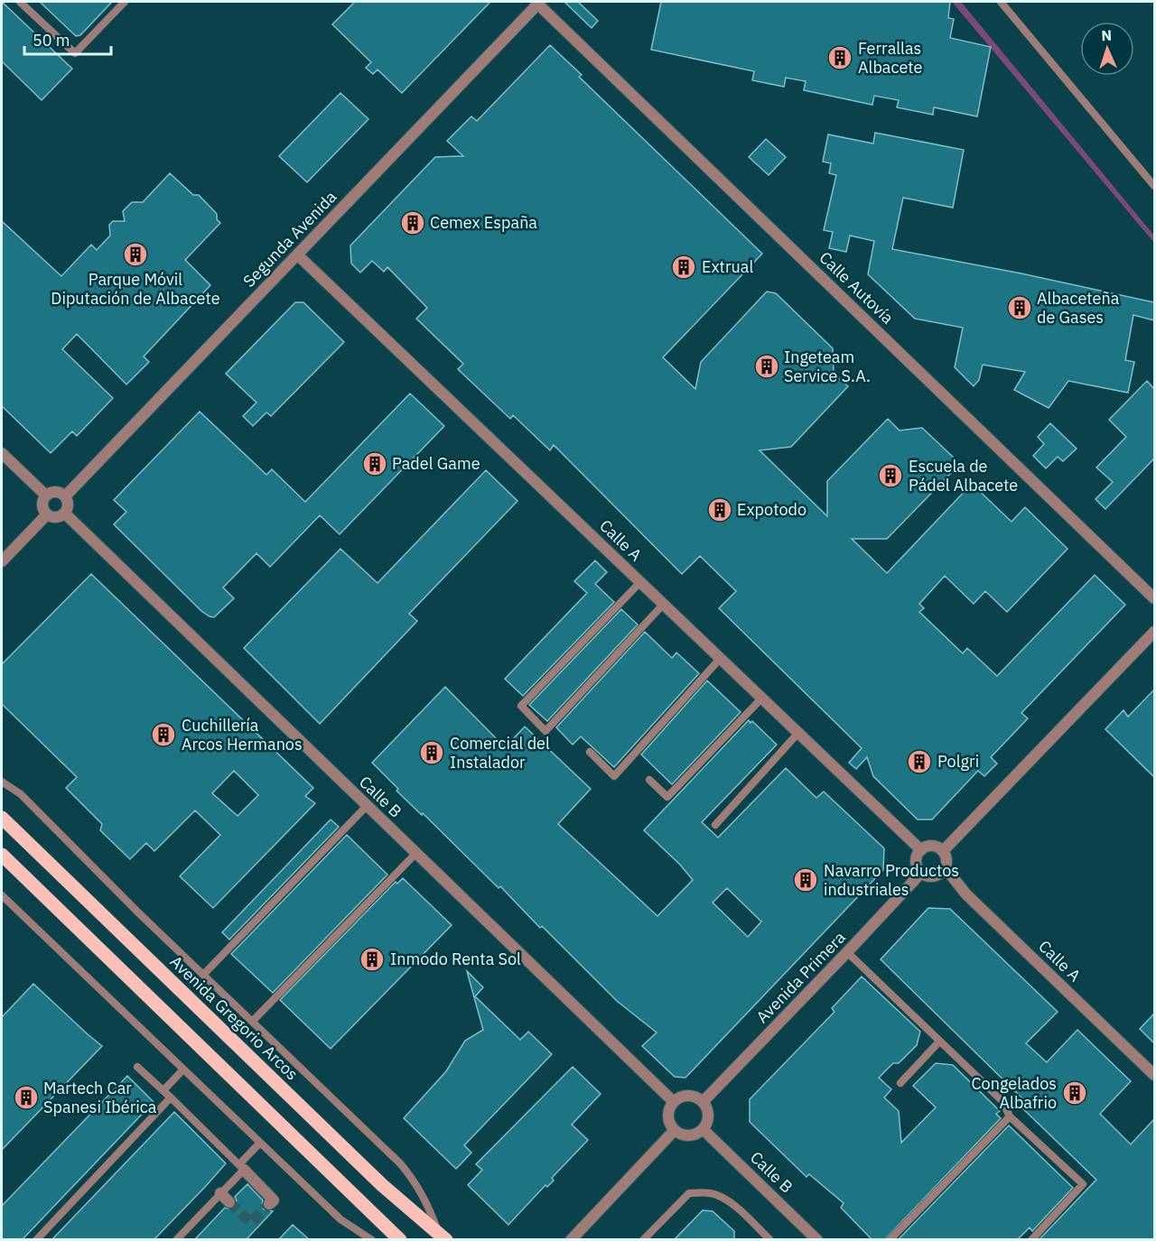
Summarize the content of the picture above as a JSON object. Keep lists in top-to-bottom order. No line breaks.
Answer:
{"streets":{"main road":["Avenida Gregorio Arcos"],"street":["Segunda Avenida","Calle Autovía","Calle A","Calle B","Avenida Primera"]},"crossings":[["Segunda Avenida","Calle Autovía"],["Segunda Avenida","Calle A"],["Segunda Avenida","Calle B"],["Calle A","Avenida Primera"],["Calle B","Avenida Primera"]],"places":{"building":["Ferrallas Albacete","Cemex España","Parque Móvil Diputación de Albacete","Extrual","Albaceteña de Gases","Ingeteam Service S.A.","Padel Game","Escuela de Pádel Albacete","Expotodo","Cuchillería Arcos Hermanos","Comercial del Instalador","Polgri","Navarro Productos industriales","Inmodo Renta Sol","Congelados Albafrio","Martech Car Spanesi Ibérica"]},"scale_bar":"50 m","north":"top"}
